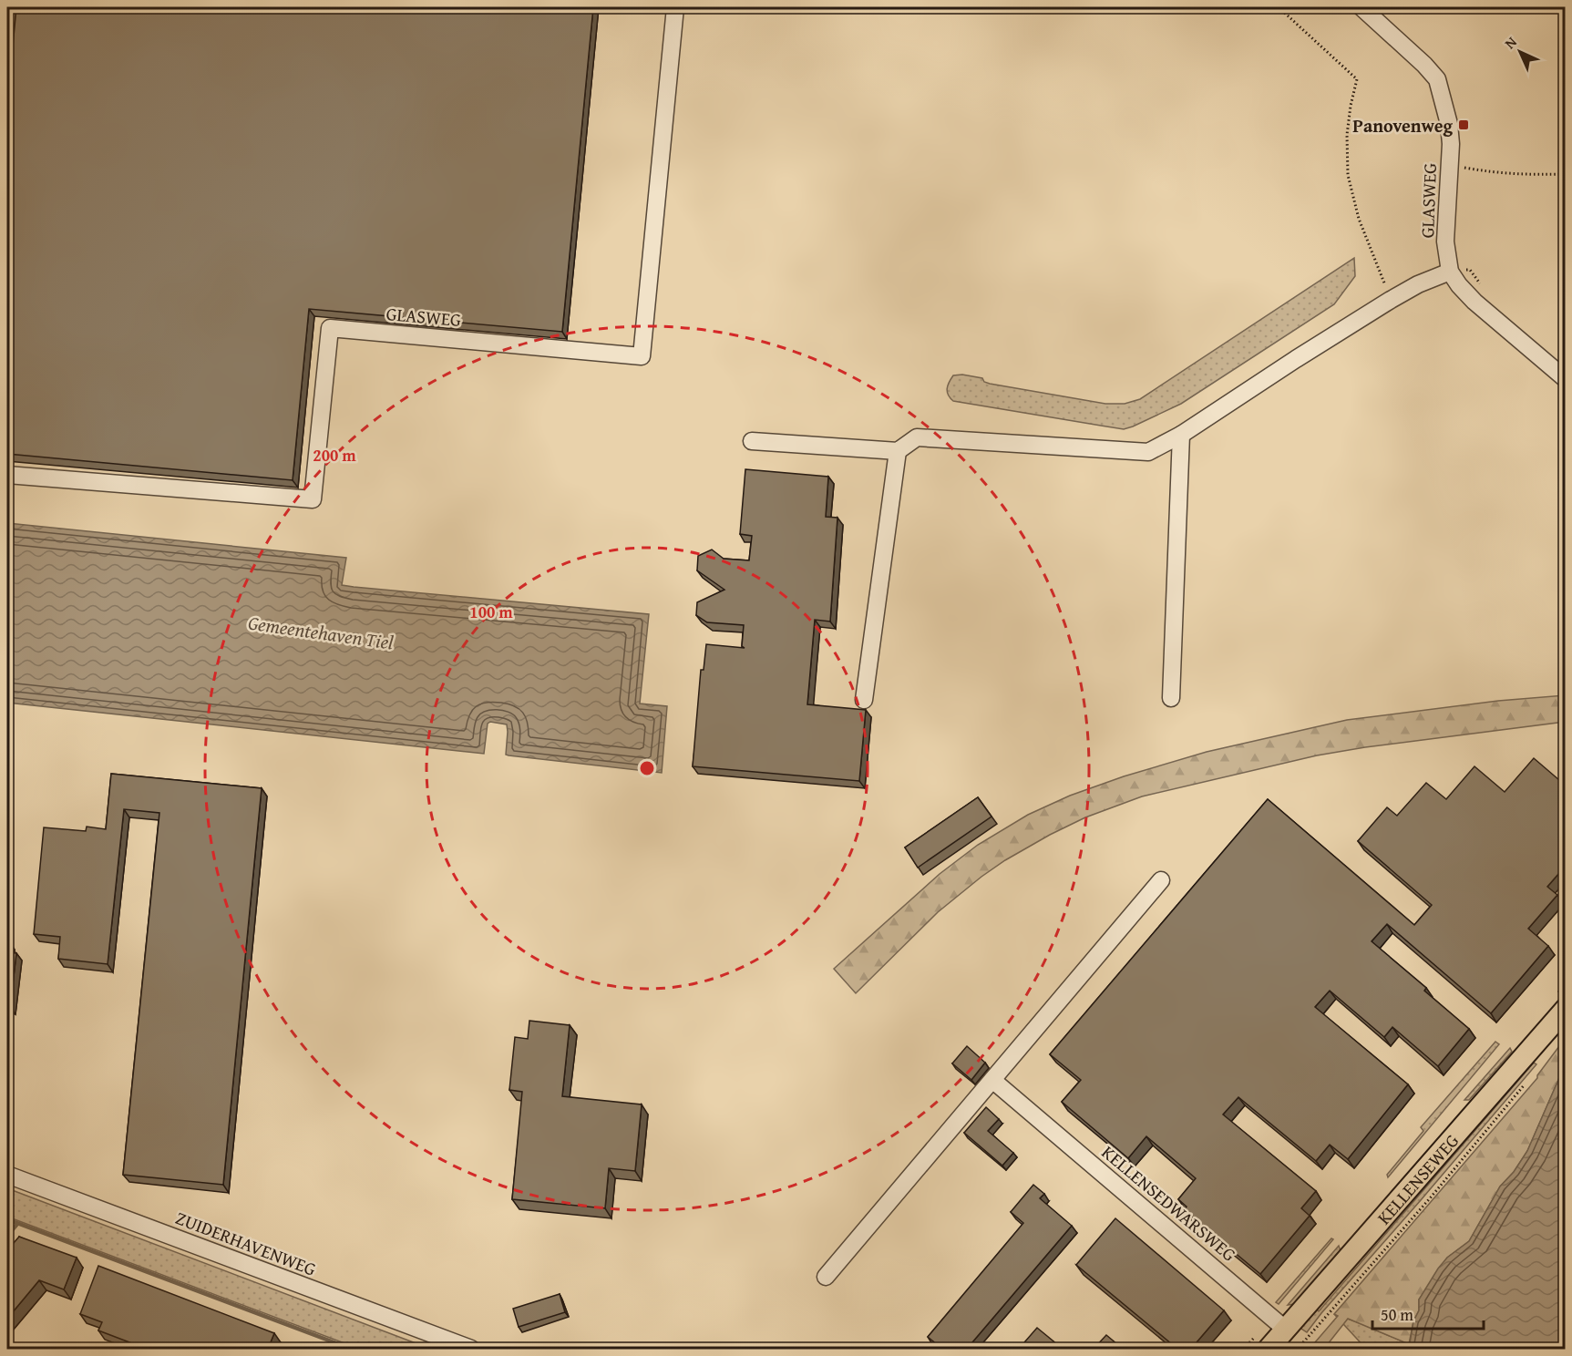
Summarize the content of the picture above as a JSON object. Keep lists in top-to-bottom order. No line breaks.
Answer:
{"streets":{"main road":["KELLENSEWEG"],"street":["GLASWEG","KELLENSEDWARSWEG","ZUIDERHAVENWEG"]},"crossings":[["KELLENSEWEG","KELLENSEDWARSWEG"]],"water":["Gemeentehaven Tiel"],"places":{"transit":["Panovenweg"]},"scale_bar":"50 m","north":"top left","rings":["200 m","100 m"]}
